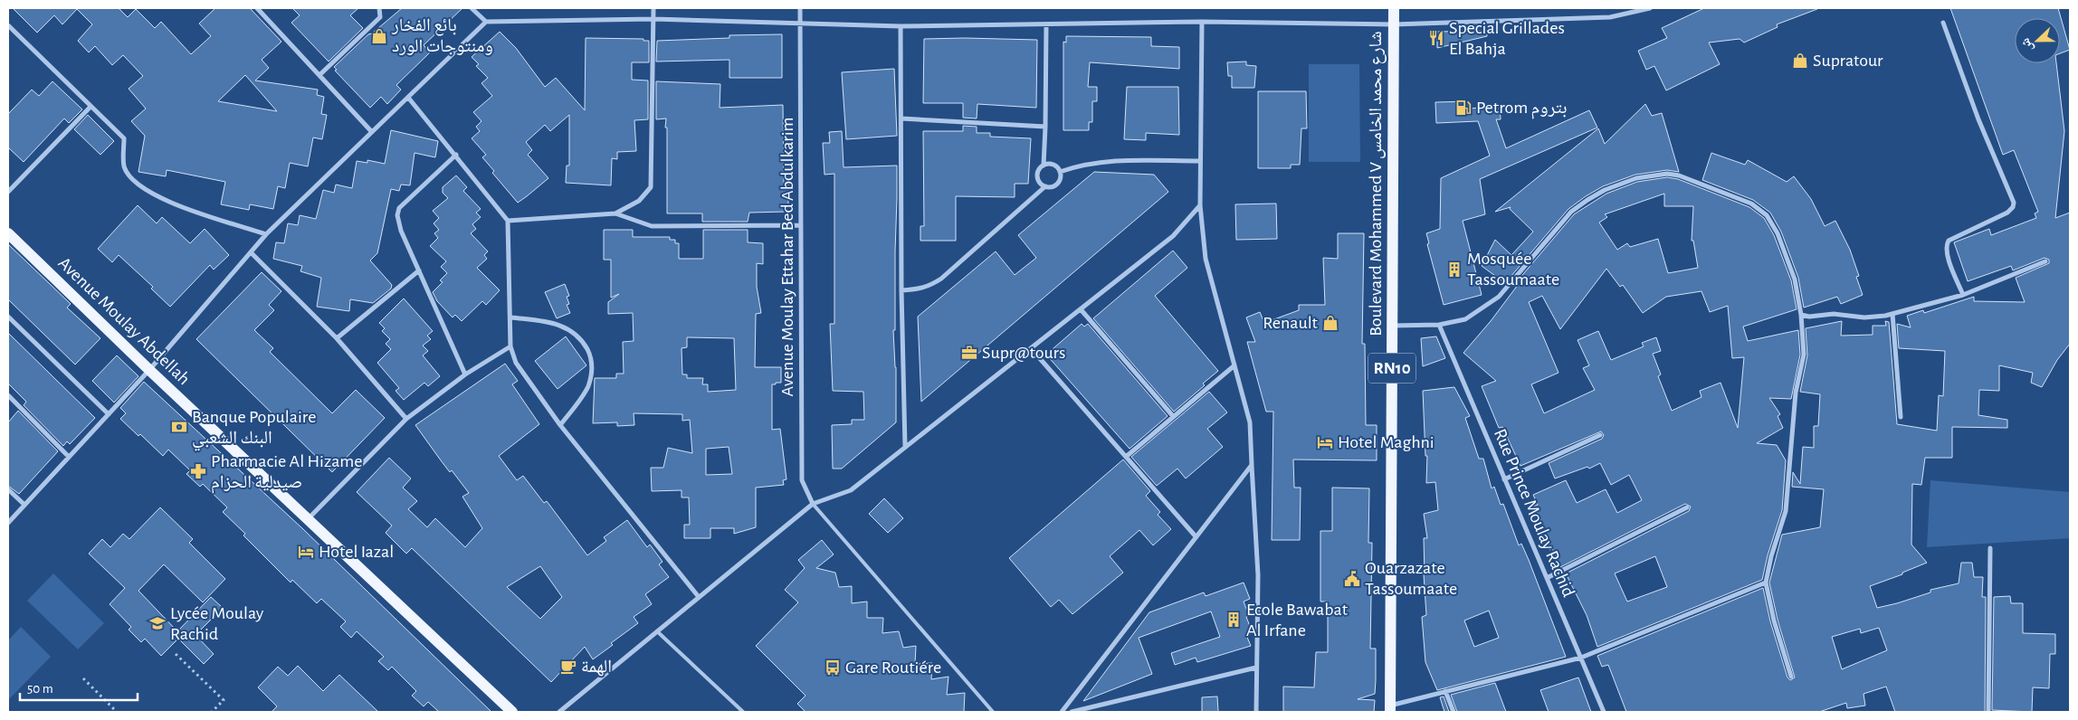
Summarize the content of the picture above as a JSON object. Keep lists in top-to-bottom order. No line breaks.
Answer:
{"streets":{"main road":["Boulevard Mohammed V شارع محمد الخامس","Avenue Moulay Abdellah","RN10"],"street":["Avenue Moulay Ettahar Bed Abdulkarim","Rue Prince Moulay Rachid"]},"places":{"shop":["بائع الفخار ومنتوجات الورد","Supratour","Renault"],"restaurant":["Special Grillades El Bahja"],"fuel station":["Petrom بتروم"],"building":["Mosquée Tassoumaate","Ecole Bawabat Al Irfane"],"office":["Supr@tours"],"bank":["Banque Populaire البنك الشعبي"],"hotel":["Hotel Maghni","Hotel Iazal"],"pharmacy":["Pharmacie Al Hizame صيدلية الحزام"],"public building":["Ouarzazate Tassoumaate"],"school or university":["Lycée Moulay Rachid"],"cafe":["الهمة"],"bus stop":["Gare Routiére"]},"scale_bar":"50 m","north":"left"}
